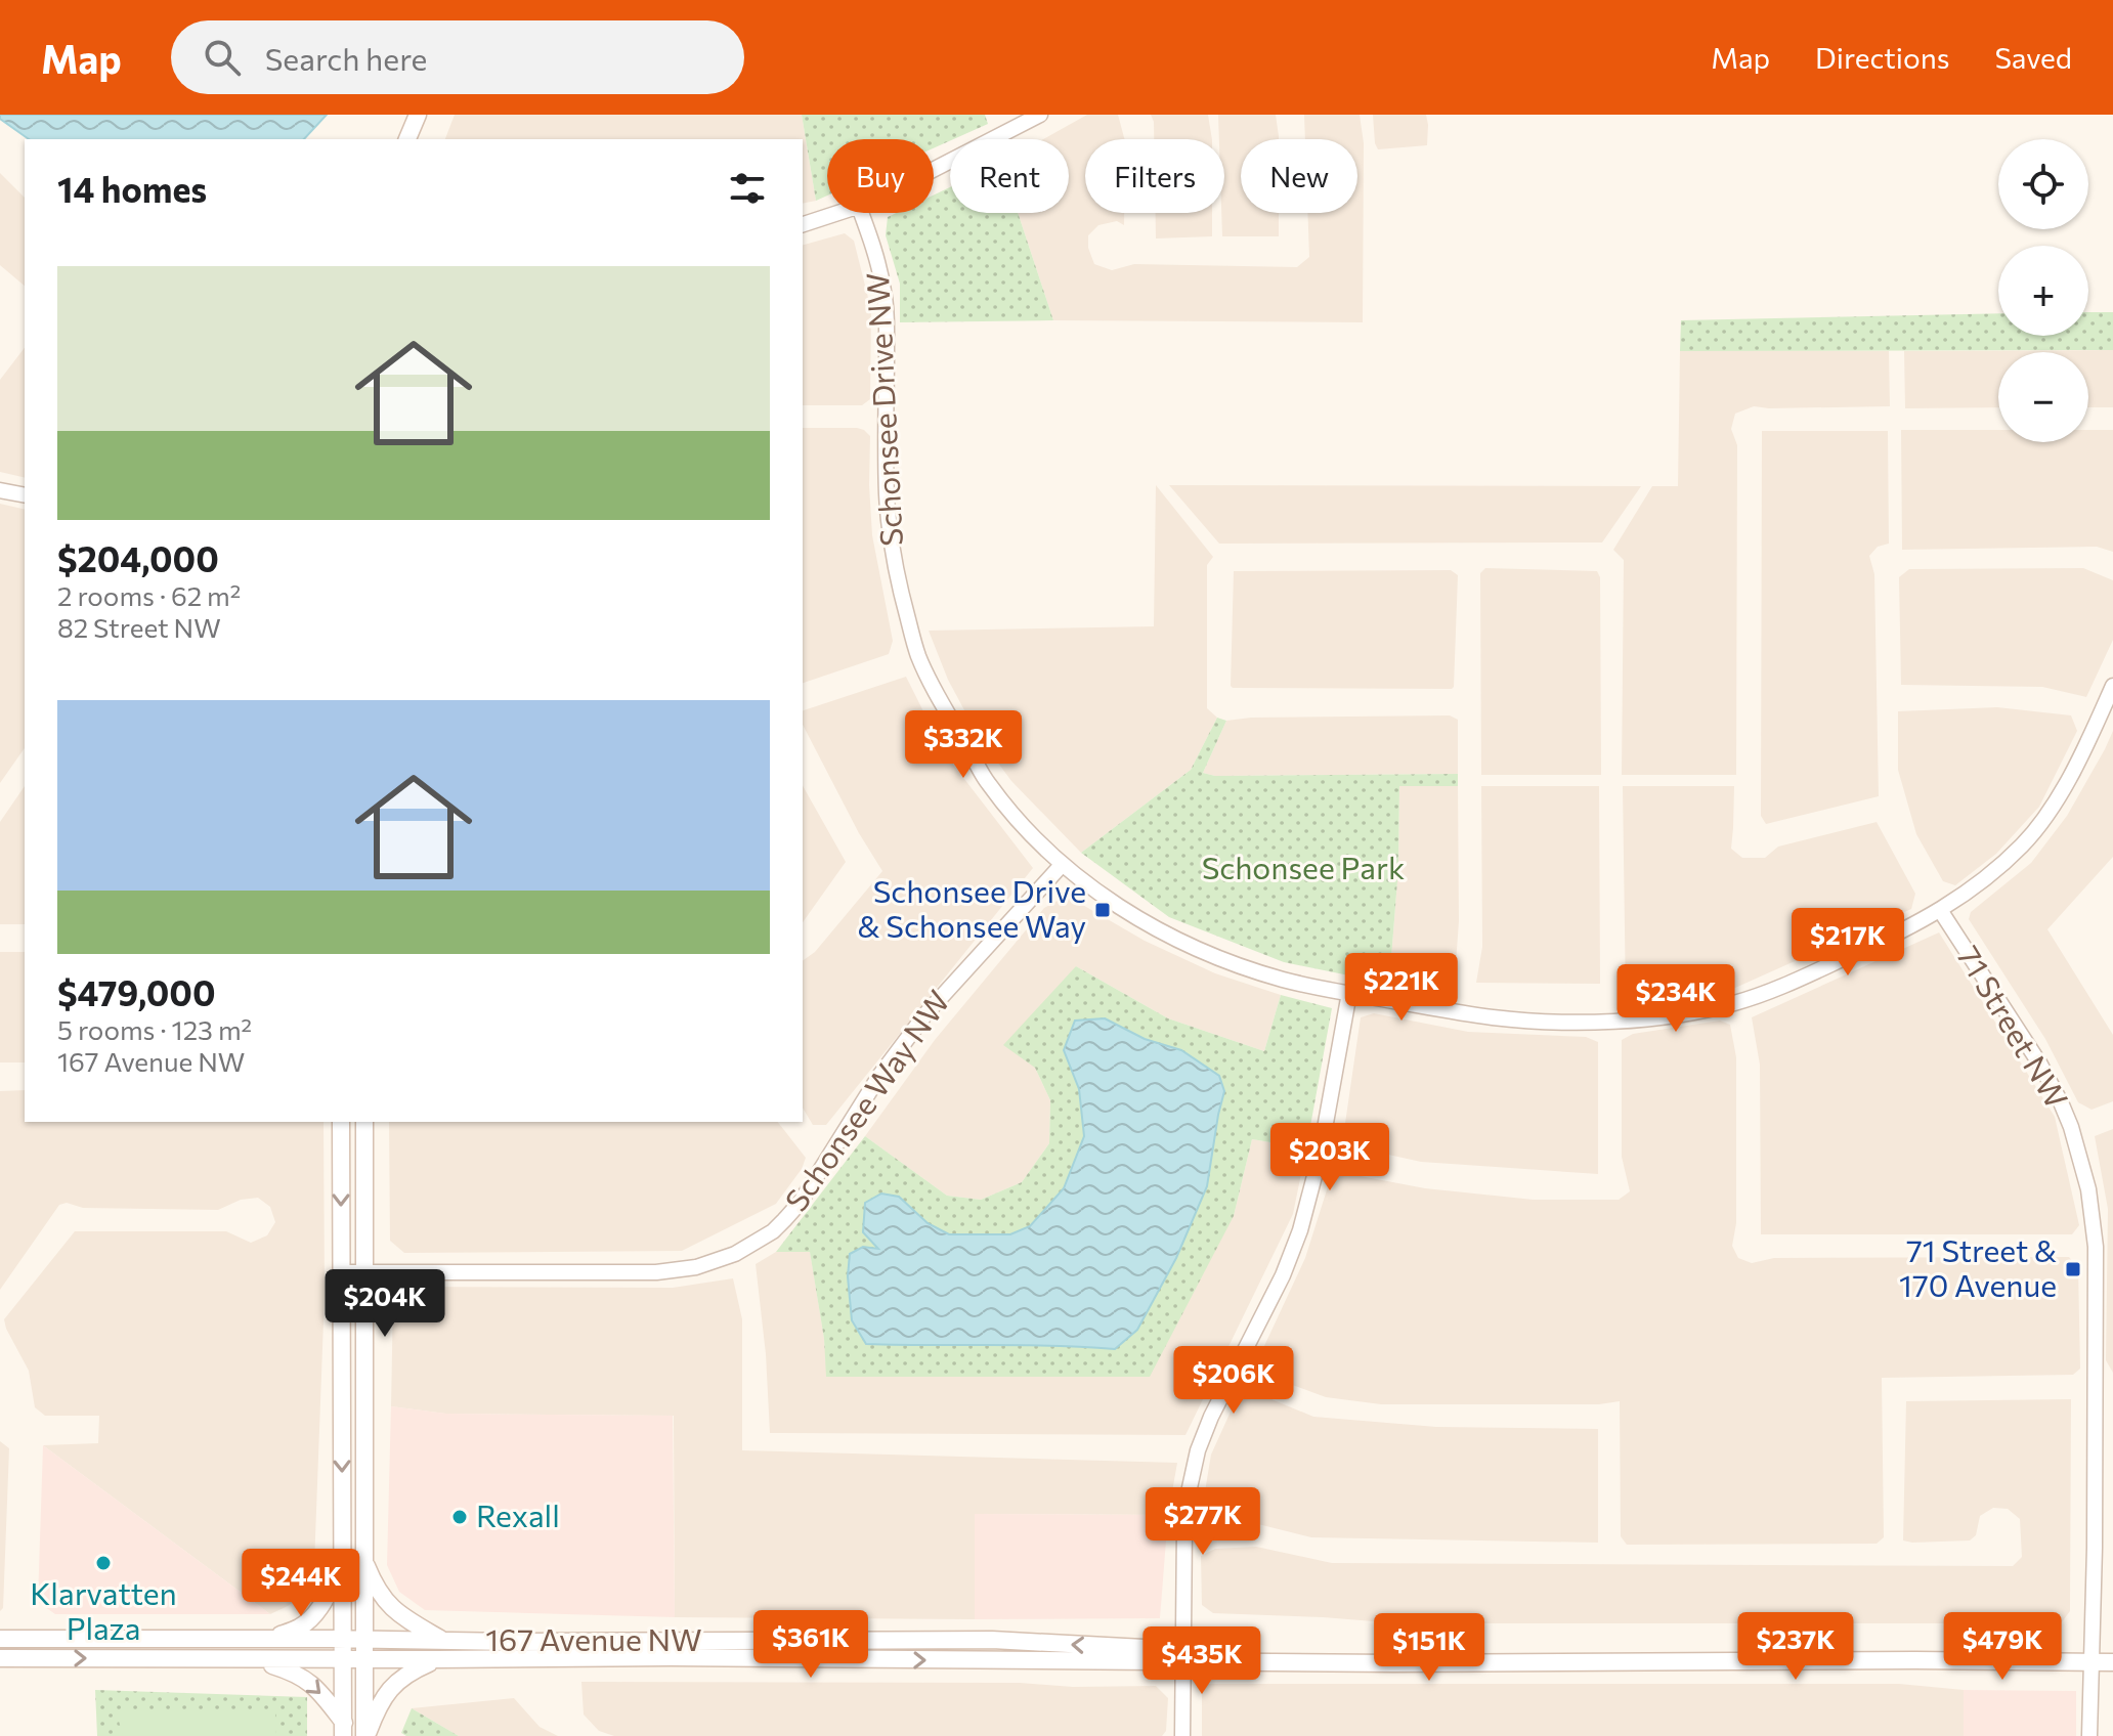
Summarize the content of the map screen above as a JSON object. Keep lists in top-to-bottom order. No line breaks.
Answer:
{"streets":{"main road":["167 Avenue NW"],"street":["Schonsee Drive NW","71 Street NW","Schonsee Way NW"]},"crossings":[["Schonsee Drive NW","71 Street NW"],["Schonsee Drive NW","Schonsee Way NW"],["71 Street NW","167 Avenue NW"]],"parks":["Schonsee Park"],"places":{"transit":["Schonsee Drive & Schonsee Way","71 Street & 170 Avenue"],"other":["Rexall","Klarvatten Plaza"]},"page":{"header":"Map","search":"Search here","nav":["Map","Directions","Saved"],"map_buttons":["+","−"],"chip":["Buy","Rent","Filters","New"],"heading":"14 homes","list":[{"name":"$204,000","note":"2 rooms · 62 m² · 82 Street NW"},{"name":"$479,000","note":"5 rooms · 123 m² · 167 Avenue NW"}],"price":["$332K","$217K","$221K","$234K","$203K","$204K","$206K","$277K","$244K","$361K","$237K","$479K","$151K","$435K"]}}
